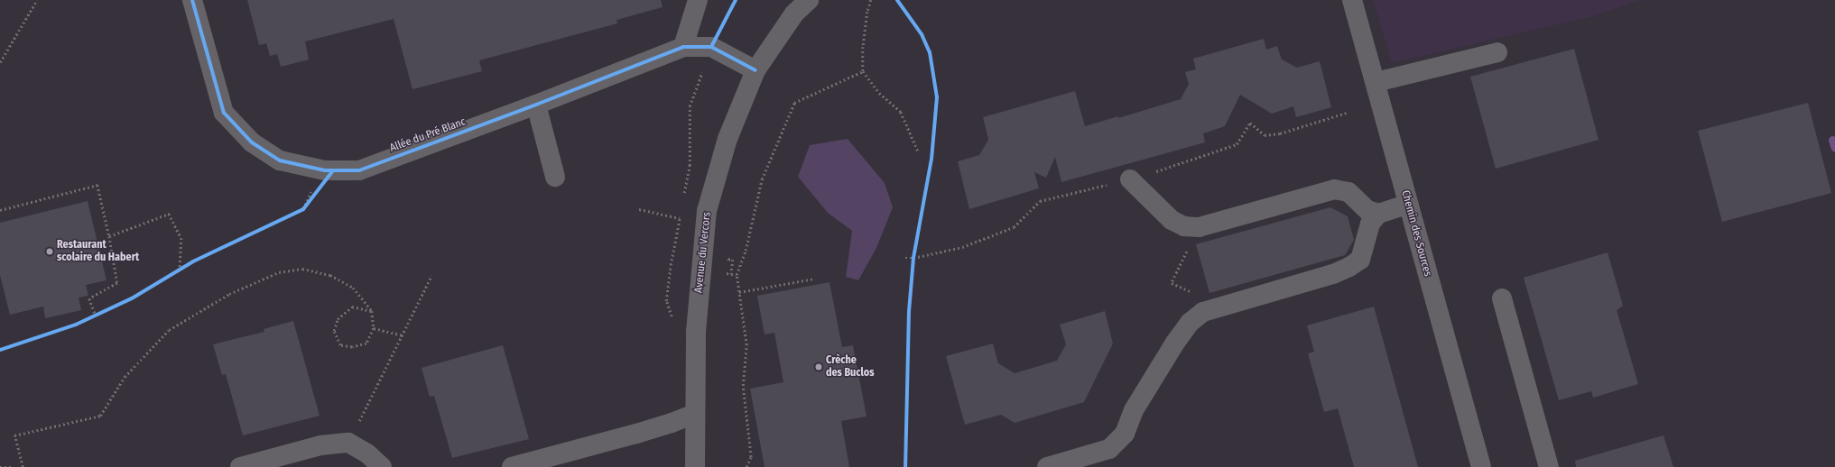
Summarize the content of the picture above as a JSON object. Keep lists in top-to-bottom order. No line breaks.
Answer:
{"streets":{"street":["Allée du Pré Blanc","Chemin des Sources","Avenue du Vercors"]},"crossings":[["Allée du Pré Blanc","Avenue du Vercors"]],"places":["Restaurant scolaire du Habert","Crèche des Buclos"]}
